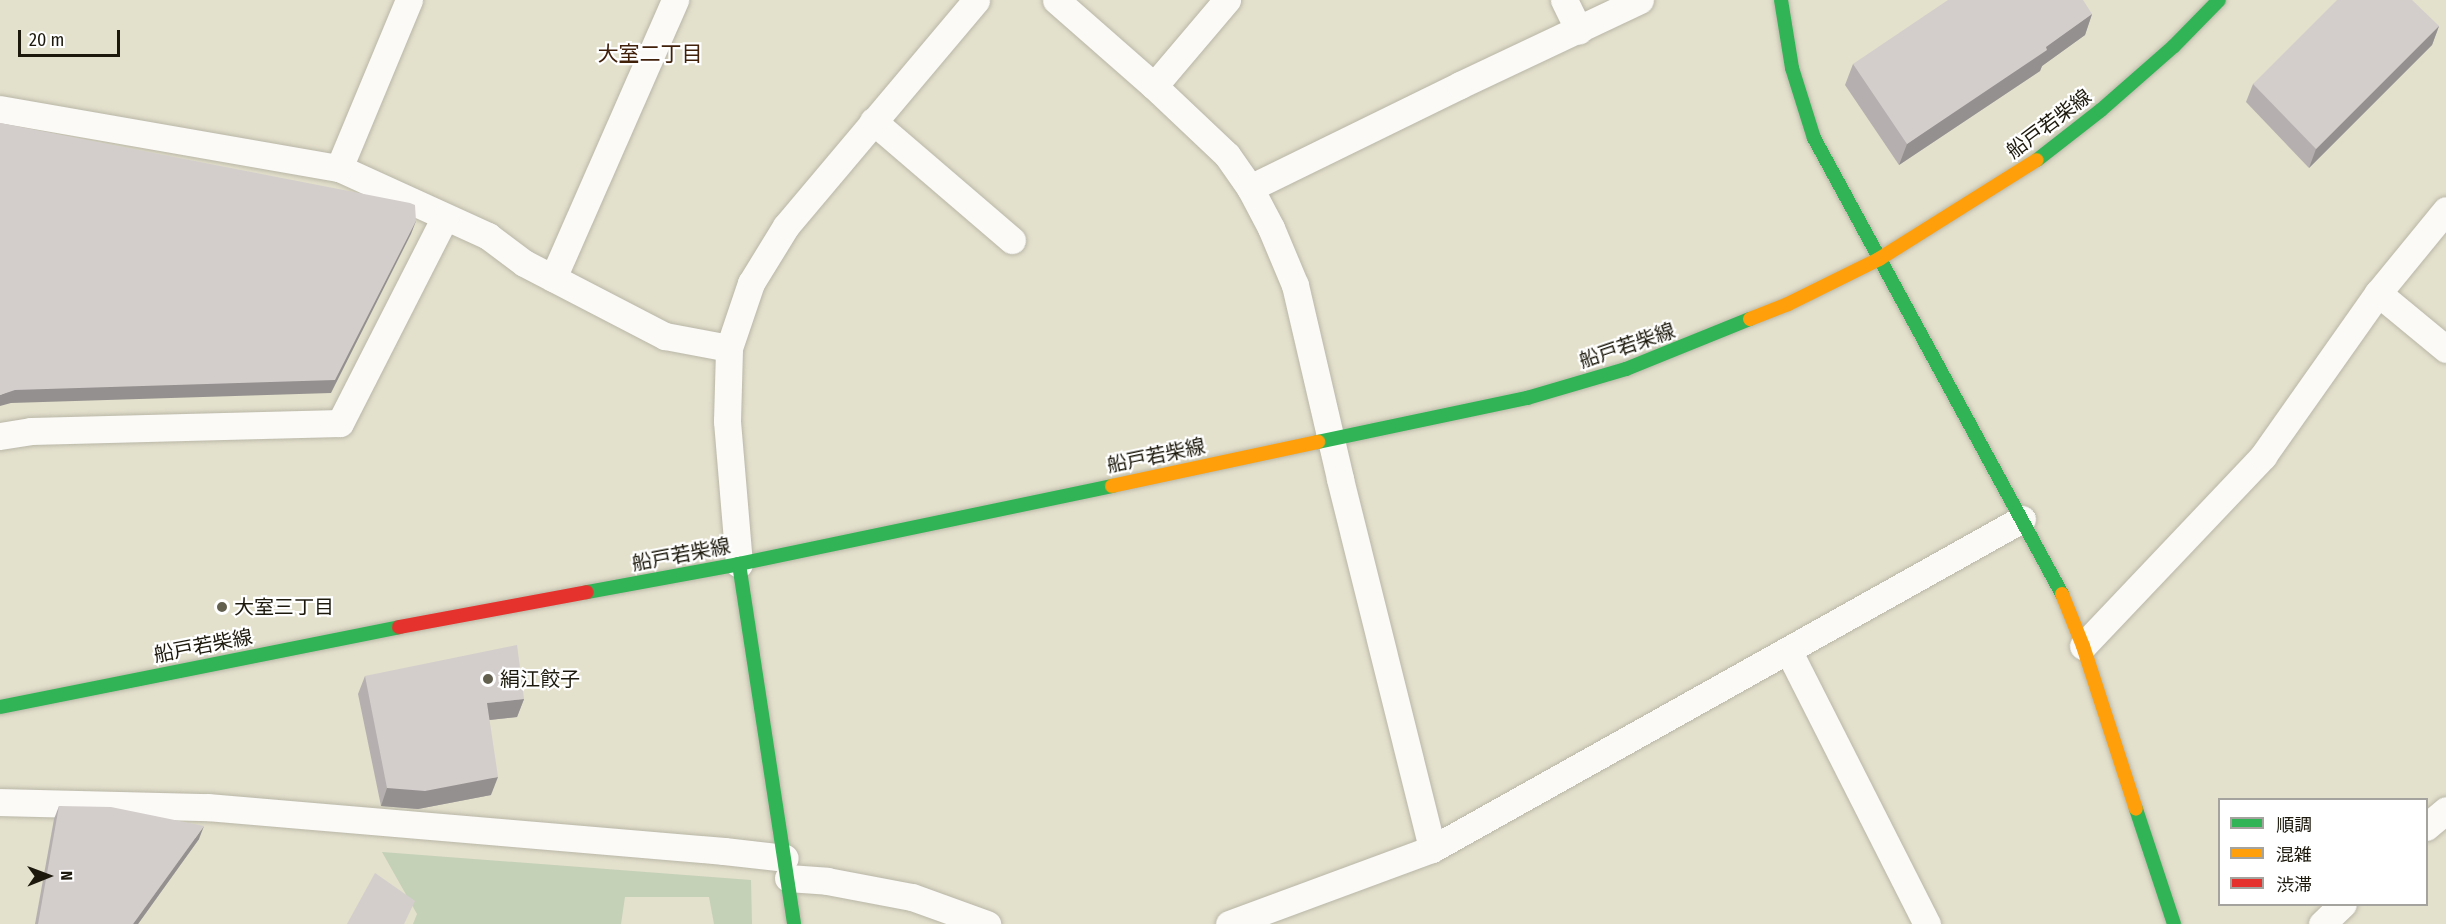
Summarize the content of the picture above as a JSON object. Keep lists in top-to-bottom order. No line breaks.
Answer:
{"streets":{"street":["船戸若柴線"]},"districts":["大室二丁目"],"places":["大室三丁目","絹江餃子"],"legend":["順調","混雑","渋滞"],"scale_bar":"20 m","north":"right"}
